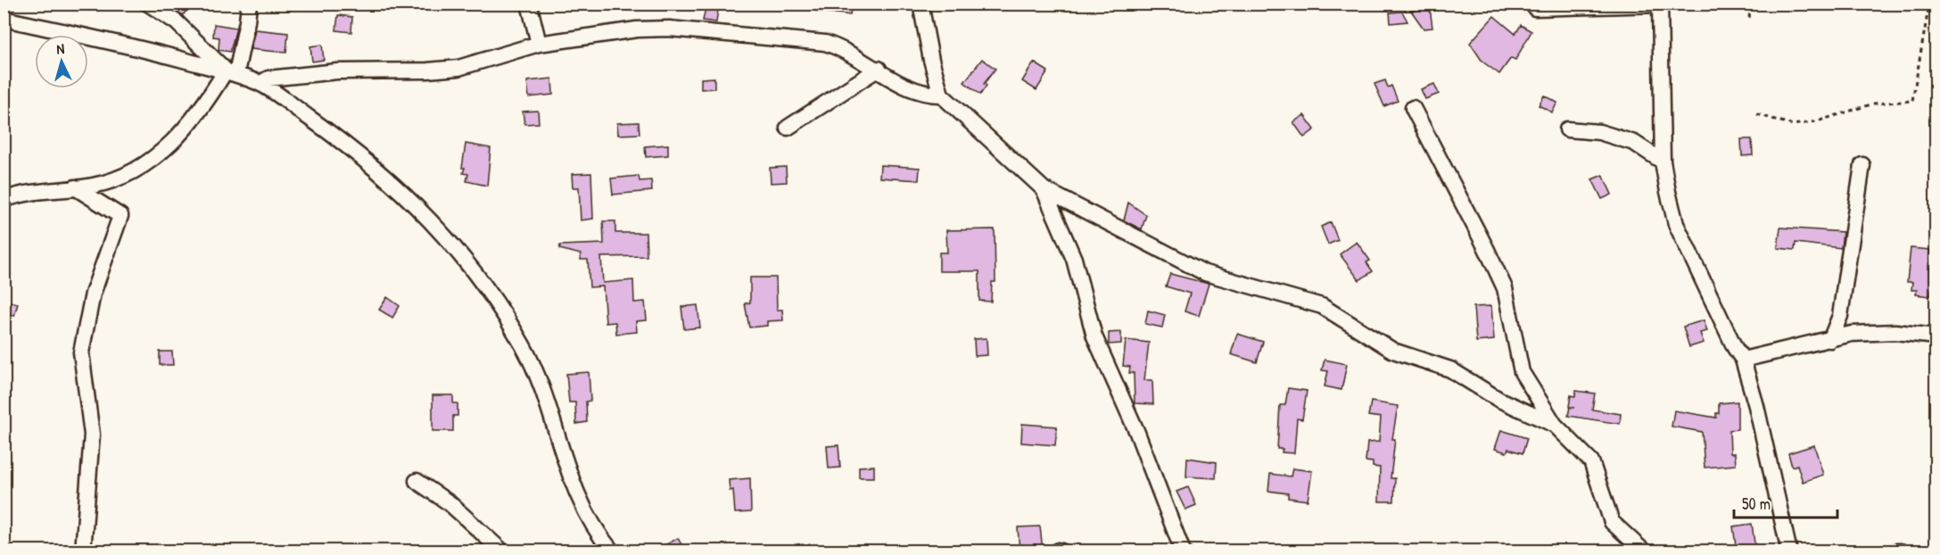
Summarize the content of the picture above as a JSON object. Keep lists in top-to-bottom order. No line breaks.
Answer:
{"scale_bar":"50 m","north":"top"}
